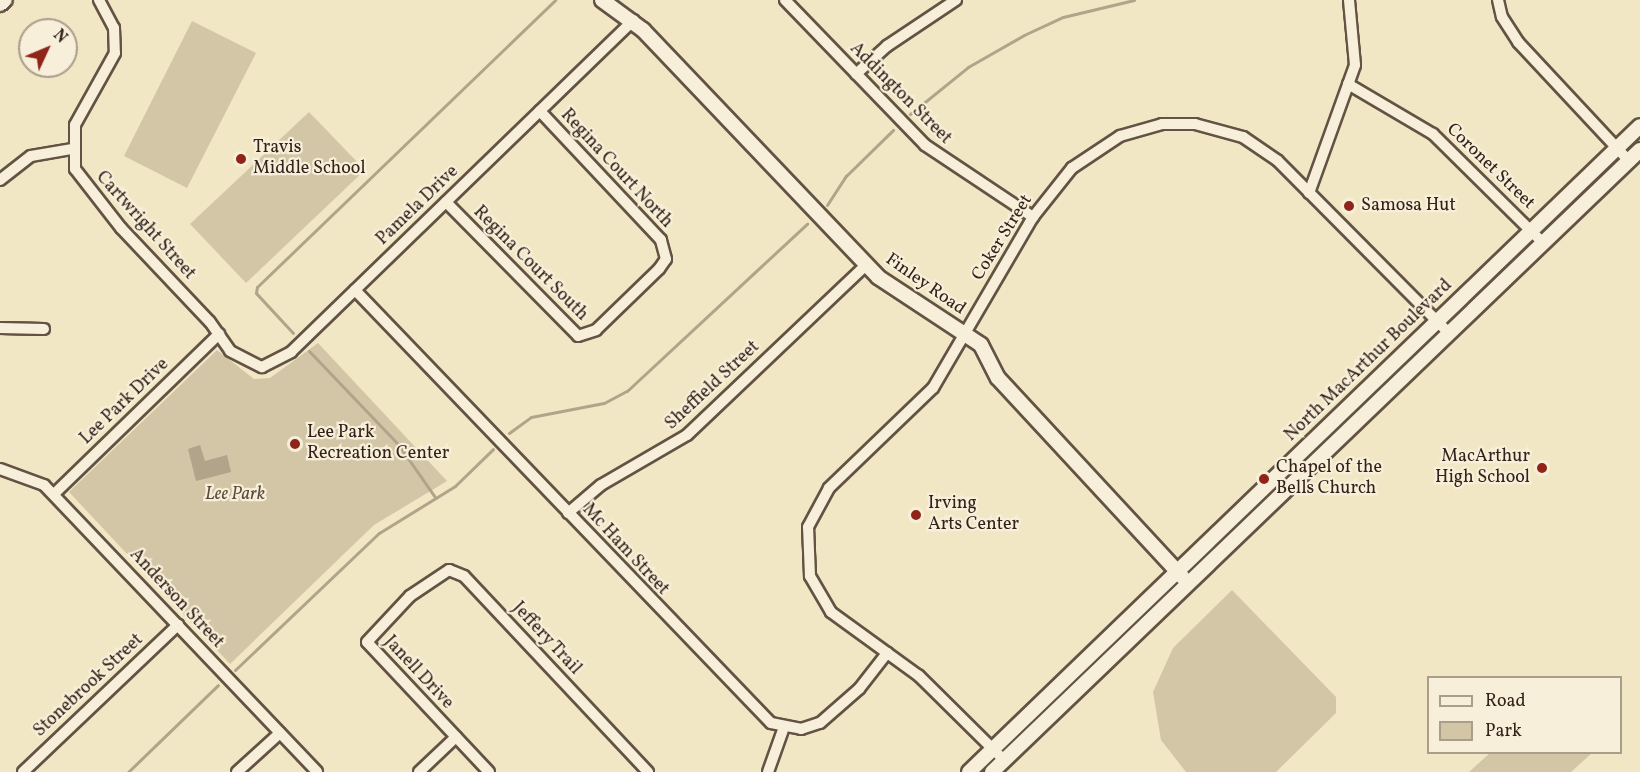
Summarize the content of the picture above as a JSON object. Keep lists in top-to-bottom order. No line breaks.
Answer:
{"streets":{"main road":["Finley Road","North MacArthur Boulevard"],"street":["Addington Street","Coronet Street","Regina Court North","Pamela Drive","Cartwright Street","Coker Street","Regina Court South","Sheffield Street","Lee Park Drive","Mc Ham Street","Anderson Street","Jeffery Trail","Janell Drive","Stonebrook Street"]},"crossings":[["Addington Street","Coker Street"],["Coronet Street","North MacArthur Boulevard"],["Regina Court North","Pamela Drive"],["Regina Court North","Regina Court South"],["Pamela Drive","Cartwright Street"],["Pamela Drive","Regina Court South"],["Pamela Drive","Finley Road"],["Pamela Drive","Lee Park Drive"],["Pamela Drive","Mc Ham Street"],["Cartwright Street","Lee Park Drive"],["Coker Street","Finley Road"],["Coker Street","North MacArthur Boulevard"],["Finley Road","North MacArthur Boulevard"],["Finley Road","Sheffield Street"],["Sheffield Street","Mc Ham Street"],["Lee Park Drive","Anderson Street"],["Anderson Street","Stonebrook Street"],["Jeffery Trail","Janell Drive"]],"parks":["Lee Park"],"places":["Travis Middle School","Samosa Hut","Lee Park Recreation Center","MacArthur High School","Chapel of the Bells Church","Irving Arts Center"],"legend":["Road","Park"],"north":"top right"}
